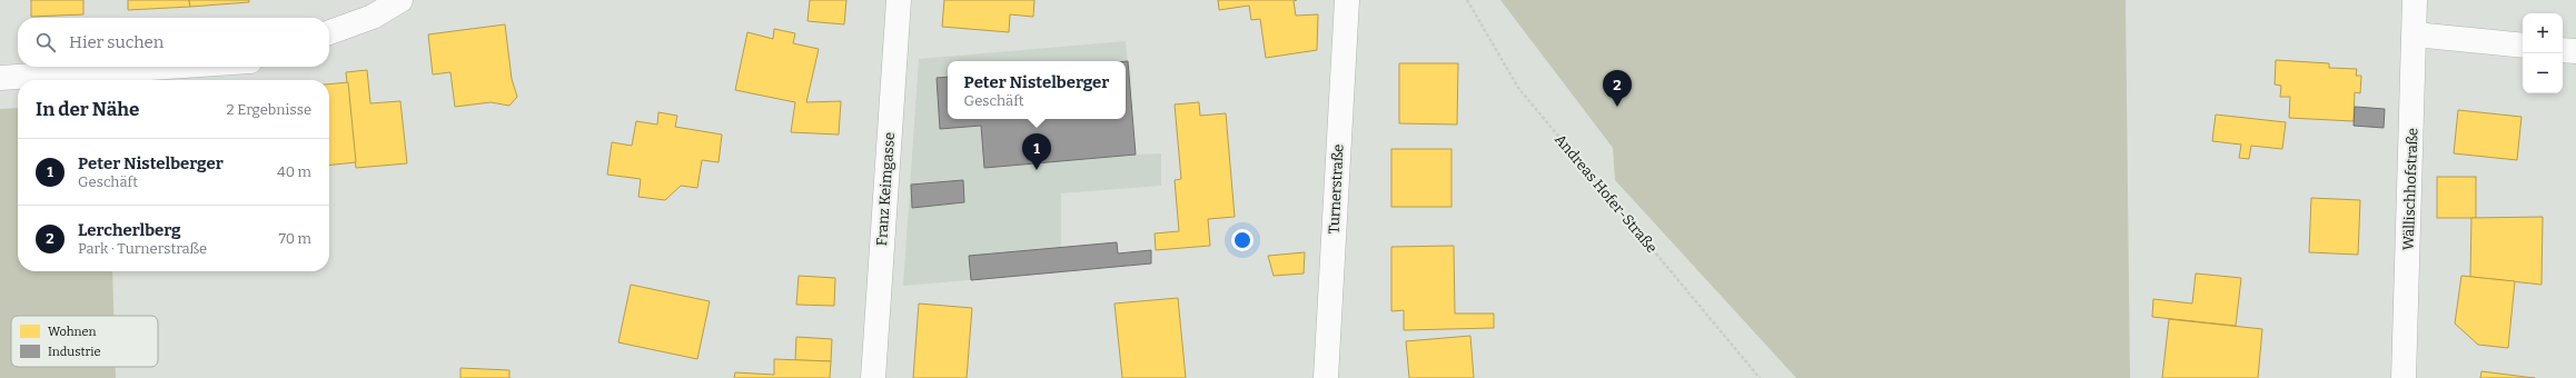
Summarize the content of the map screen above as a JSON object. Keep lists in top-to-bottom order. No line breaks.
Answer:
{"streets":{"street":["Franz Keimgasse","Turnerstraße","Wällischhofstraße"],"path":["Andreas Hofer-Straße"]},"legend":["Wohnen","Industrie"],"page":{"map_buttons":["+","−"],"search":"Hier suchen","popup":["Peter Nistelberger","Geschäft"],"pins":["2","1"],"heading":["In der Nähe","2 Ergebnisse"],"list":[{"mark":"1","name":"Peter Nistelberger","note":"Geschäft","value":"40 m"},{"mark":"2","name":"Lercherlberg","note":"Park · Turnerstraße","value":"70 m"}]}}
